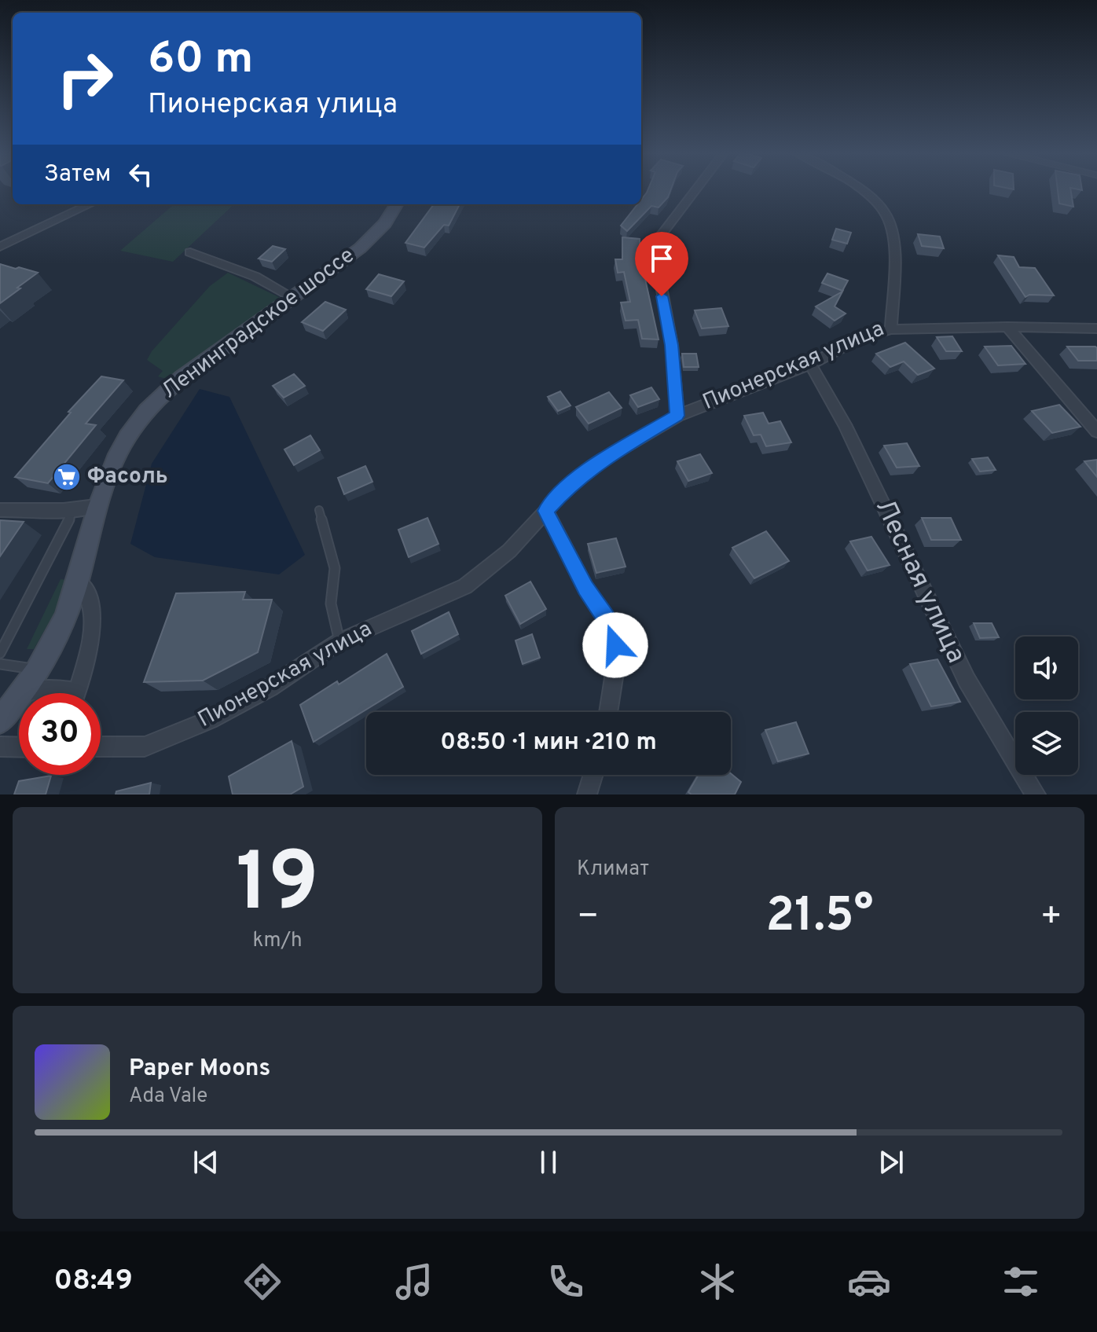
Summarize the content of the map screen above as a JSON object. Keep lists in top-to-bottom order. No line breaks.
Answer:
{"streets":{"main road":["Ленинградское шоссе"],"street":["Пионерская улица","Лесная улица"]},"crossings":[["Пионерская улица","Лесная улица"]],"places":{"supermarket":["Фасоль"]},"page":{"turn":["60 m","Пионерская улица"],"then":"Затем","limit":"30","trip":"08:50 · 1 мин · 210 m","tile":[["19","km/h"],"Климат"],"heat":["−","21.5°","+"],"song":["Paper Moons","Ada Vale"],"tabs":"08:49"}}
